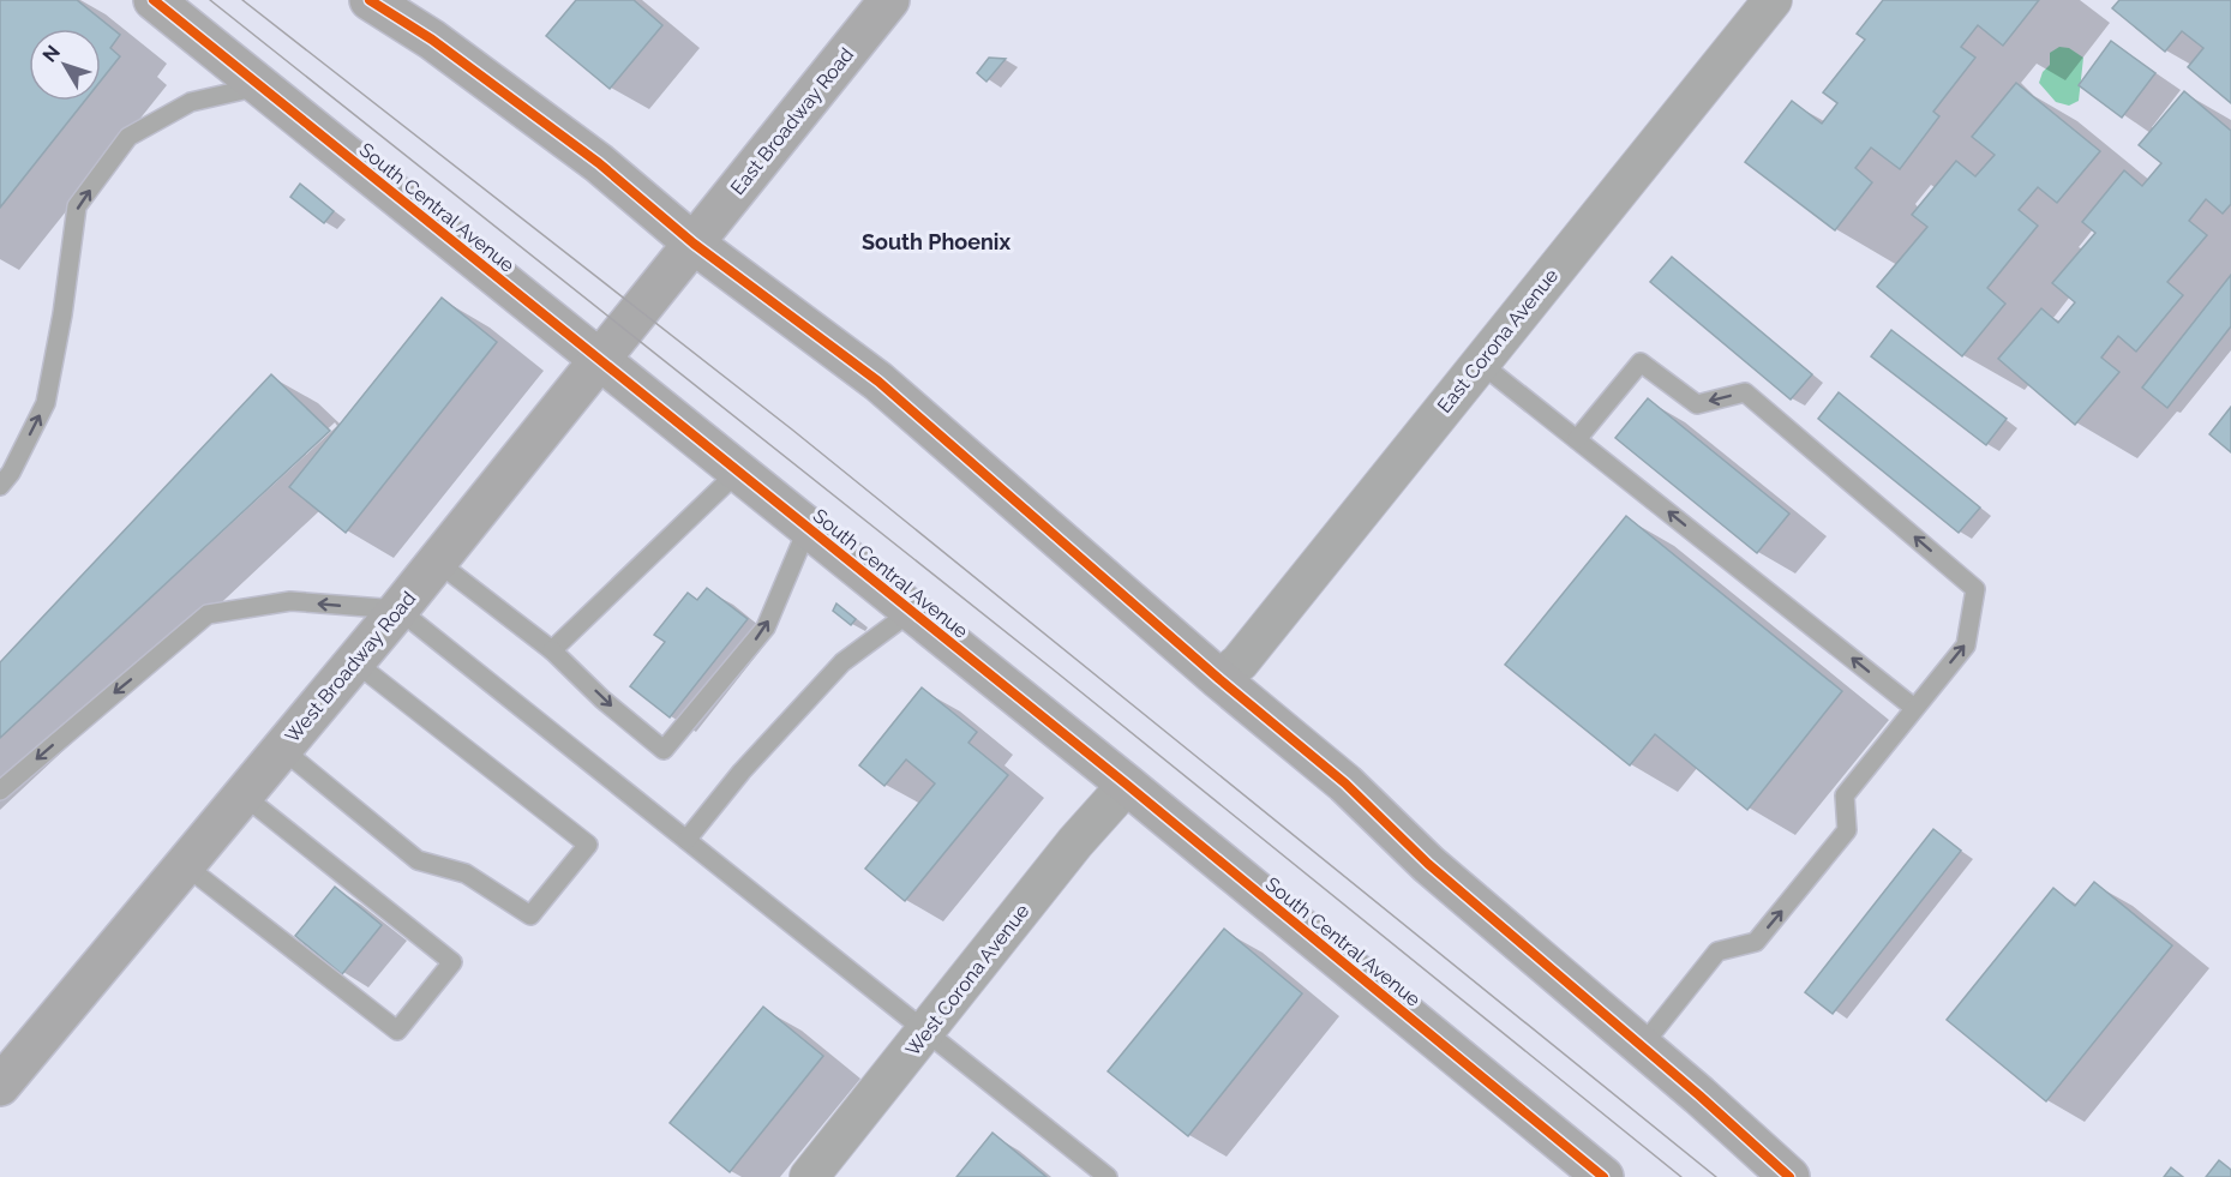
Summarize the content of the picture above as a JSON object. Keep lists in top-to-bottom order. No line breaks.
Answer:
{"streets":{"main road":["East Broadway Road","South Central Avenue","West Broadway Road"],"street":["East Corona Avenue","West Corona Avenue"]},"crossings":[["East Broadway Road","West Broadway Road"],["South Central Avenue","West Broadway Road"],["South Central Avenue","West Corona Avenue"]],"districts":["South Phoenix"],"north":"top left"}
